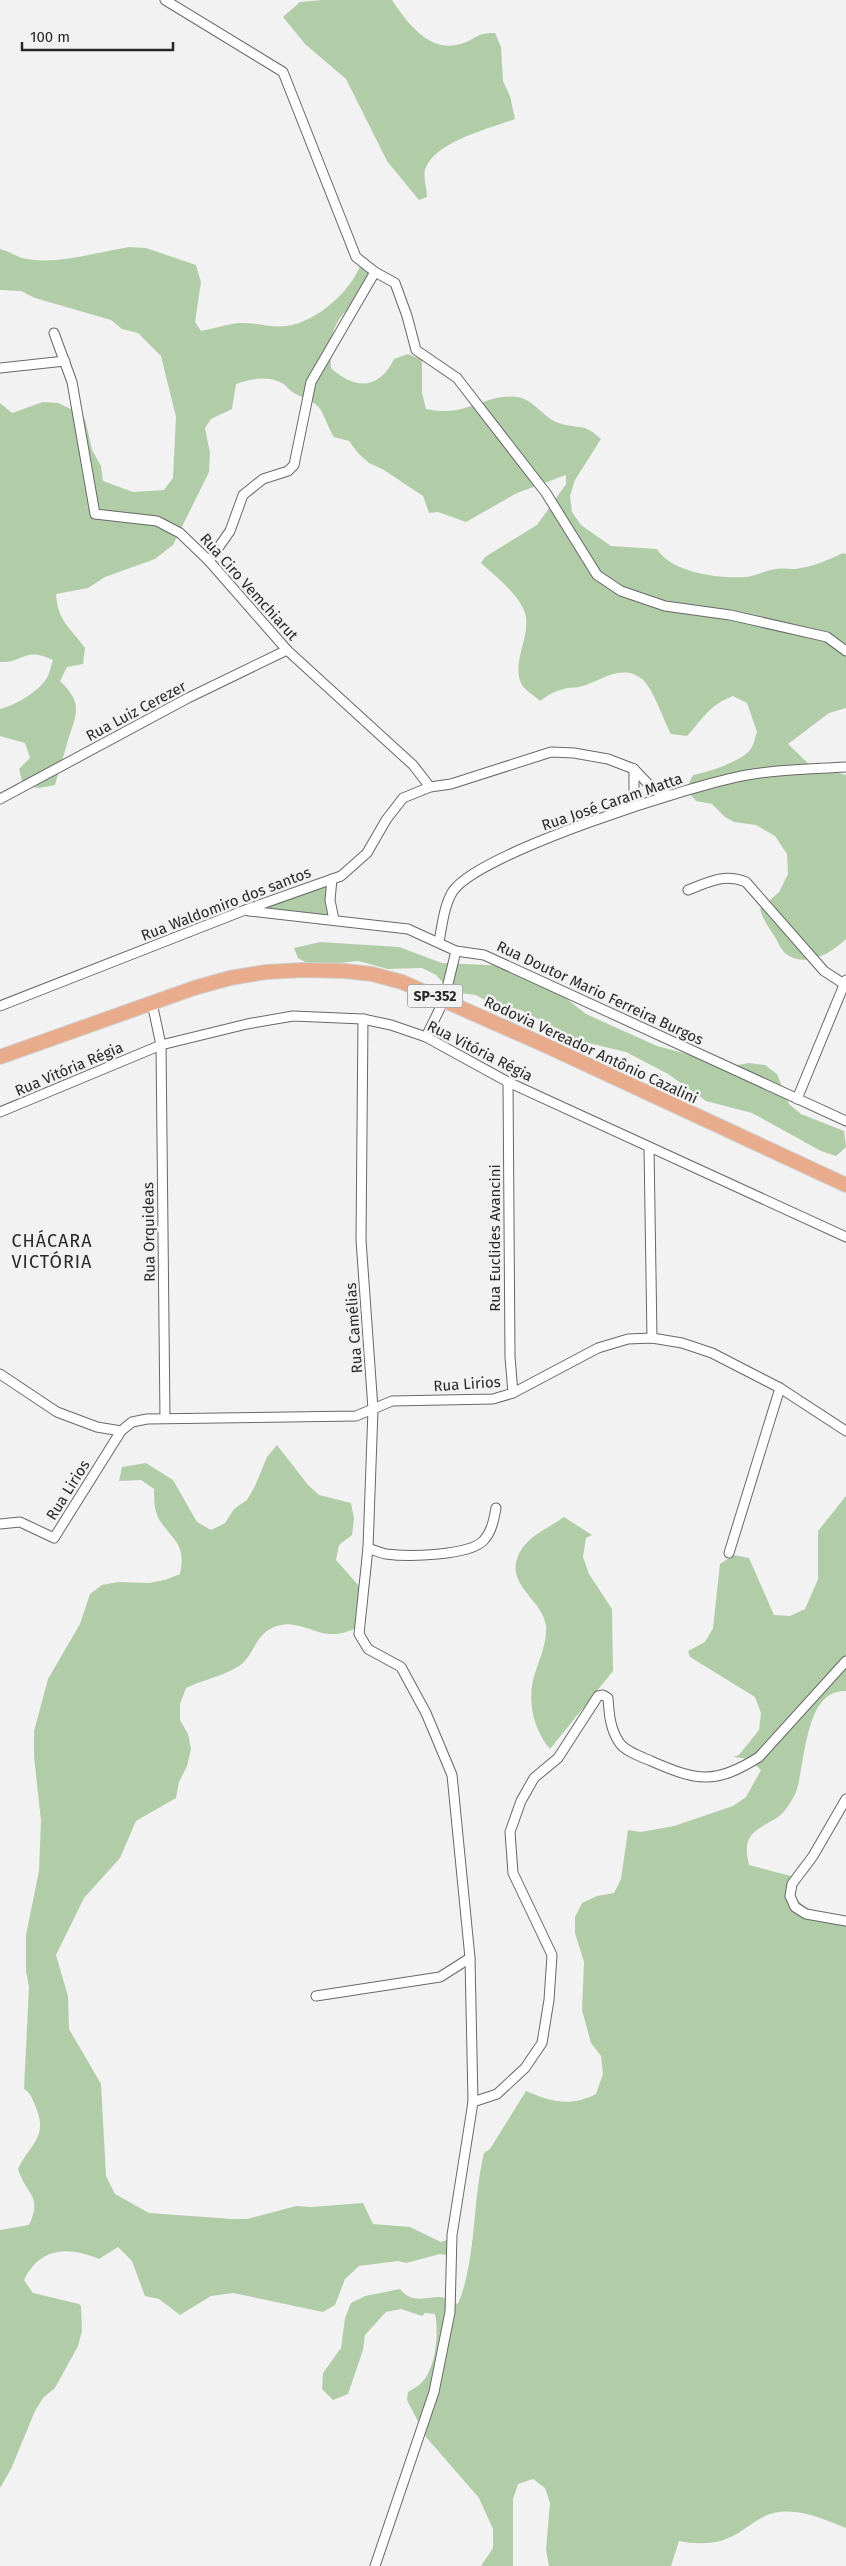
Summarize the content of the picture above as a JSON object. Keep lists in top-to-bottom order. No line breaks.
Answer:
{"streets":{"main road":["SP-352","Rodovia Vereador Antônio Cazalini"],"street":["Rua Ciro Vemchiarut","Rua Luiz Cerezer","Rua José Caram Matta","Rua Waldomiro dos santos","Rua Doutor Mario Ferreira Burgos","Rua Vitória Régia","Rua Orquideas","Rua Euclides Avancini","Rua Camélias","Rua Lirios"]},"crossings":[["Rua Ciro Vemchiarut","Rua Luiz Cerezer"],["Rua Ciro Vemchiarut","Rua Waldomiro dos santos"],["Rua José Caram Matta","Rua Doutor Mario Ferreira Burgos"],["Rua Waldomiro dos santos","Rua Doutor Mario Ferreira Burgos"],["Rodovia Vereador Antônio Cazalini","Rua Orquideas"],["Rua Vitória Régia","Rua Orquideas"],["Rua Vitória Régia","Rua Euclides Avancini"],["Rua Vitória Régia","Rua Camélias"],["Rua Orquideas","Rua Lirios"],["Rua Euclides Avancini","Rua Lirios"],["Rua Camélias","Rua Lirios"]],"districts":["CHÁCARA VICTÓRIA"],"scale_bar":"100 m"}
